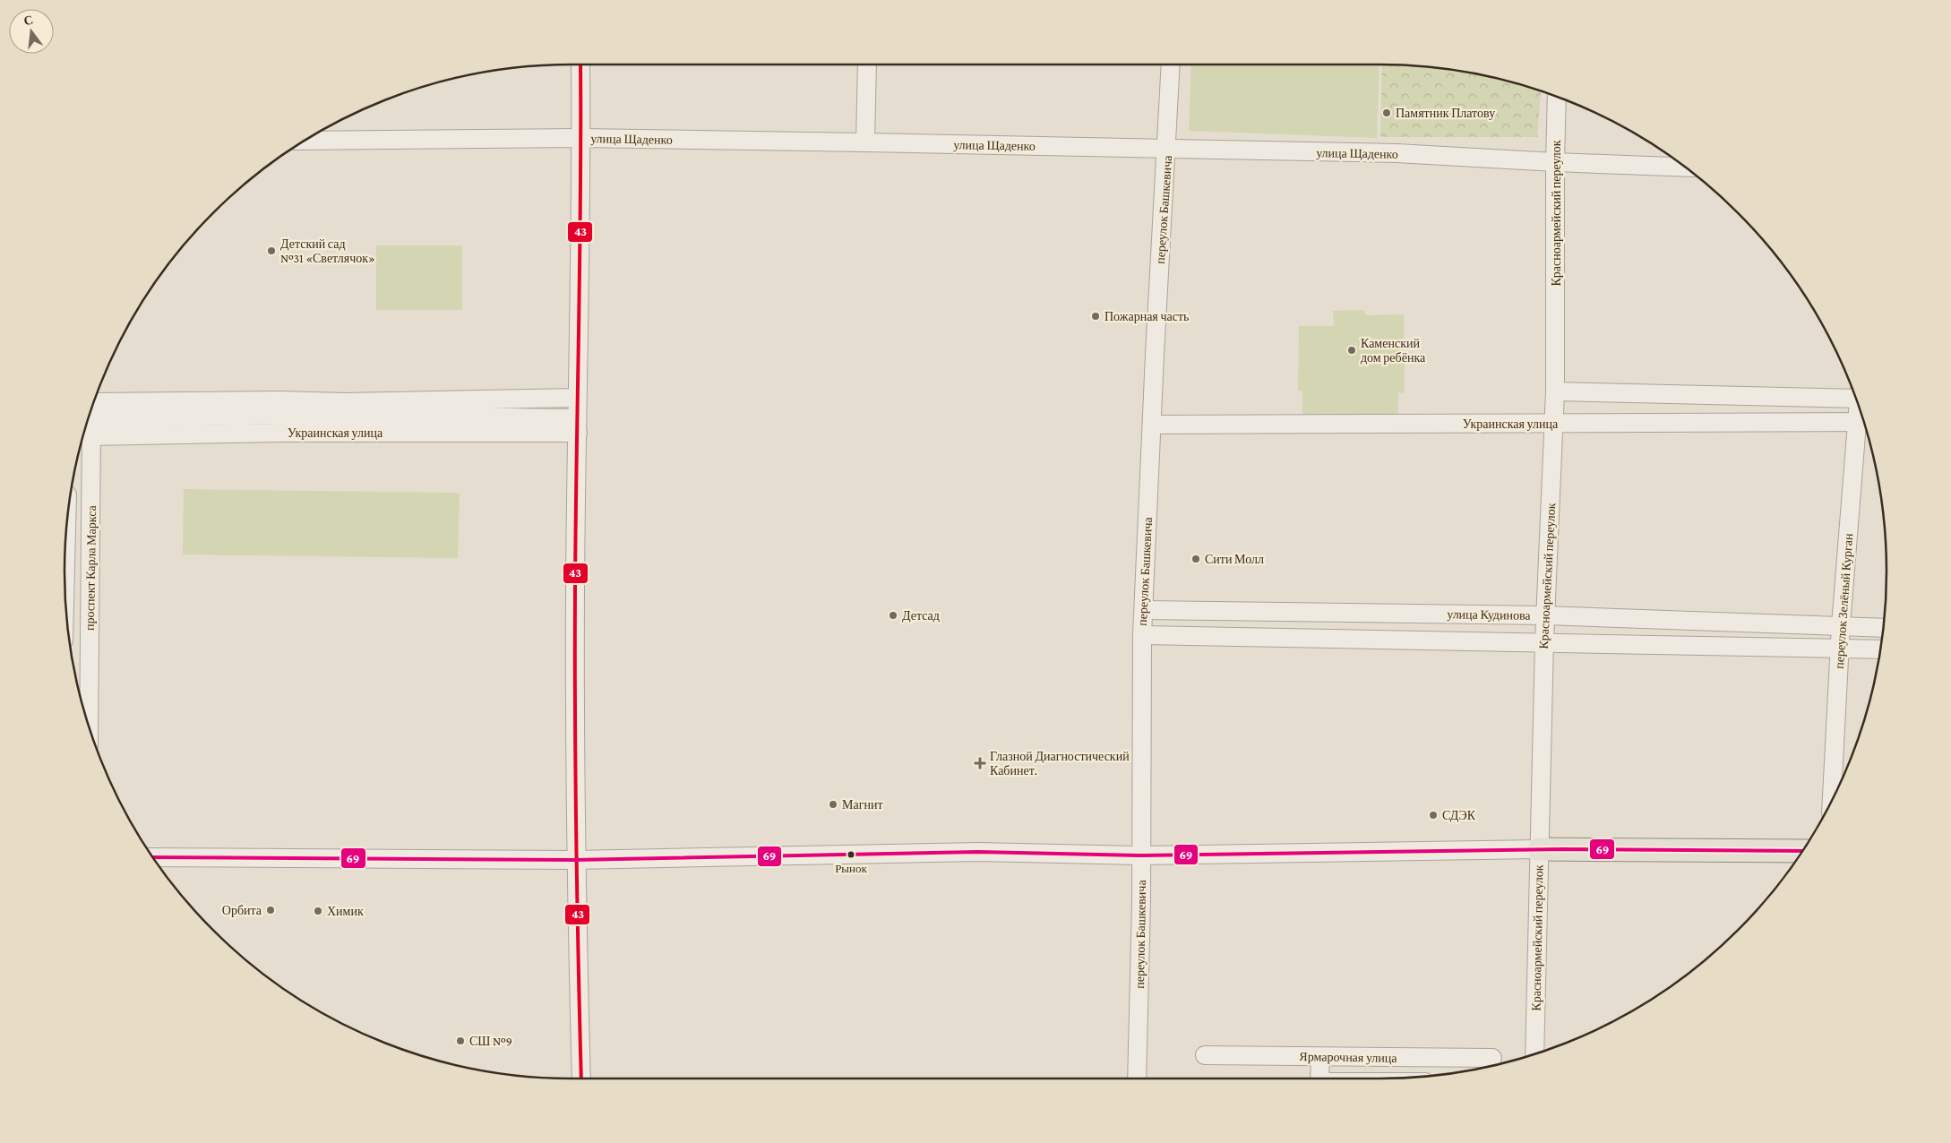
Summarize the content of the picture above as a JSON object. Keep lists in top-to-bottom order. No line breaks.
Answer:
{"streets":{"street":["улица Щаденко","переулок Башкевича","Красноармейский переулок","Украинская улица","проспект Карла Маркса","переулок Зелёный Курган","улица Кудинова","Ярмарочная улица"]},"crossings":[["улица Щаденко","переулок Башкевича"],["улица Щаденко","Красноармейский переулок"],["переулок Башкевича","Украинская улица"],["переулок Башкевича","улица Кудинова"],["Красноармейский переулок","Украинская улица"],["Красноармейский переулок","улица Кудинова"],["переулок Зелёный Курган","улица Кудинова"]],"places":{"other":["Памятник Платову","Детский сад №31 «Светлячок»","Пожарная часть","Каменский дом ребёнка","Сити Молл","Детсад","Магнит","СДЭК","Рынок","Орбита","Химик","СШ №9"],"health":["Глазной Диагностический Кабинет."]},"lines":["transit line 43","transit line 69"],"north":"top"}
